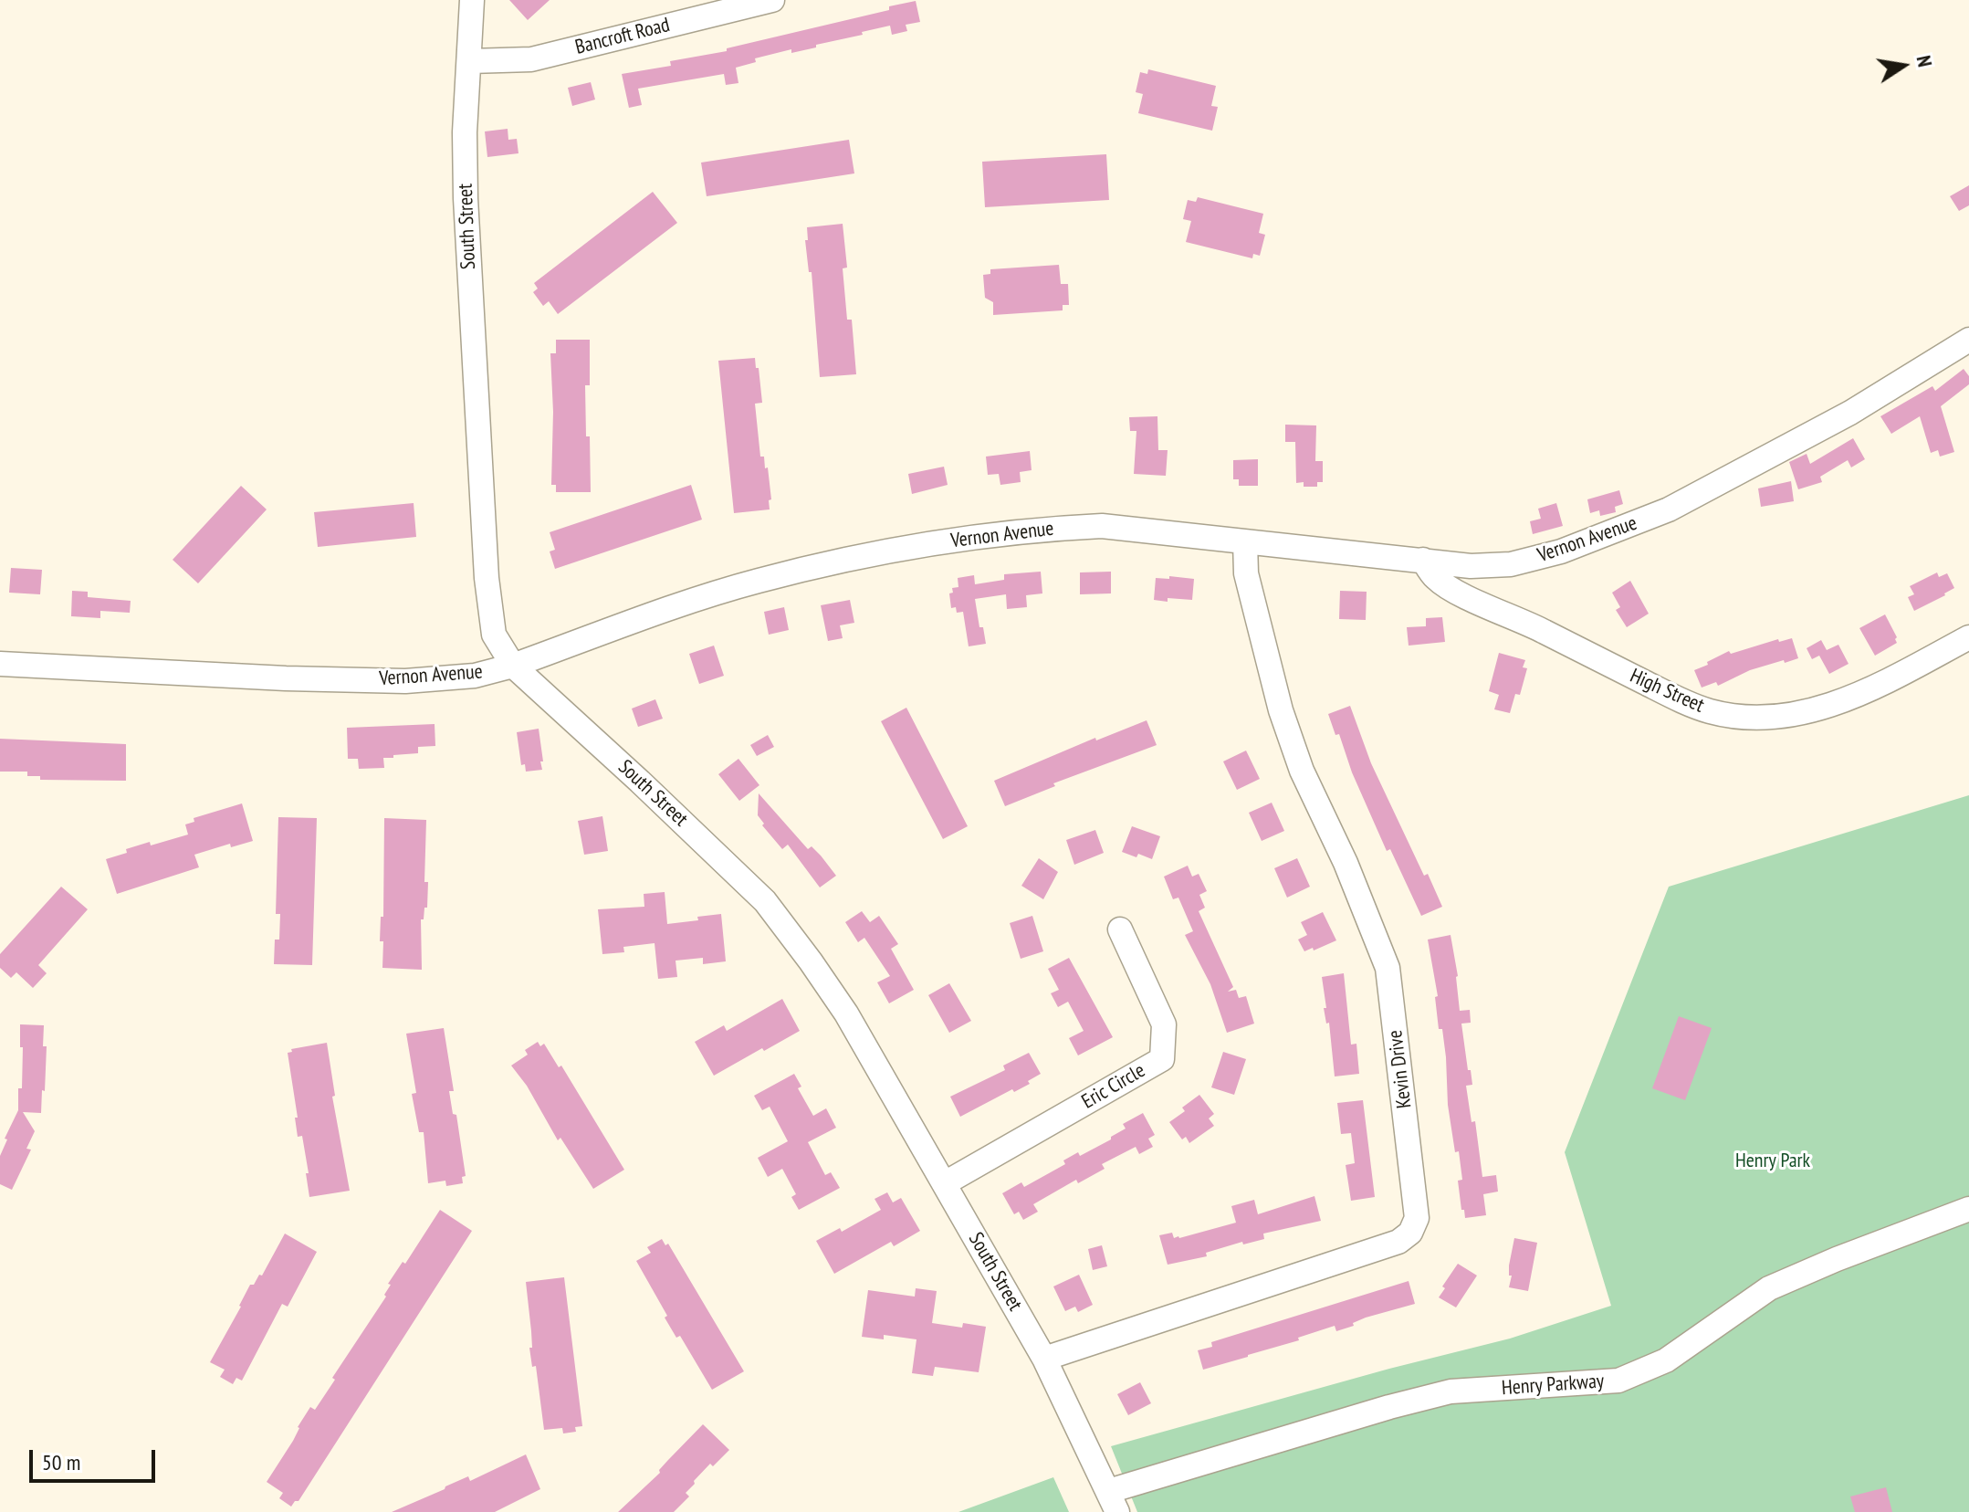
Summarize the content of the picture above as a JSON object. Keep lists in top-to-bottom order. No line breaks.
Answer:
{"streets":{"street":["Bancroft Road","South Street","Vernon Avenue","High Street","Kevin Drive","Eric Circle","Henry Parkway"]},"crossings":[["Bancroft Road","South Street"],["South Street","Vernon Avenue"],["South Street","Kevin Drive"],["South Street","Eric Circle"],["South Street","Henry Parkway"],["Vernon Avenue","High Street"],["Vernon Avenue","Kevin Drive"]],"parks":["Henry Park"],"scale_bar":"50 m","north":"right"}
